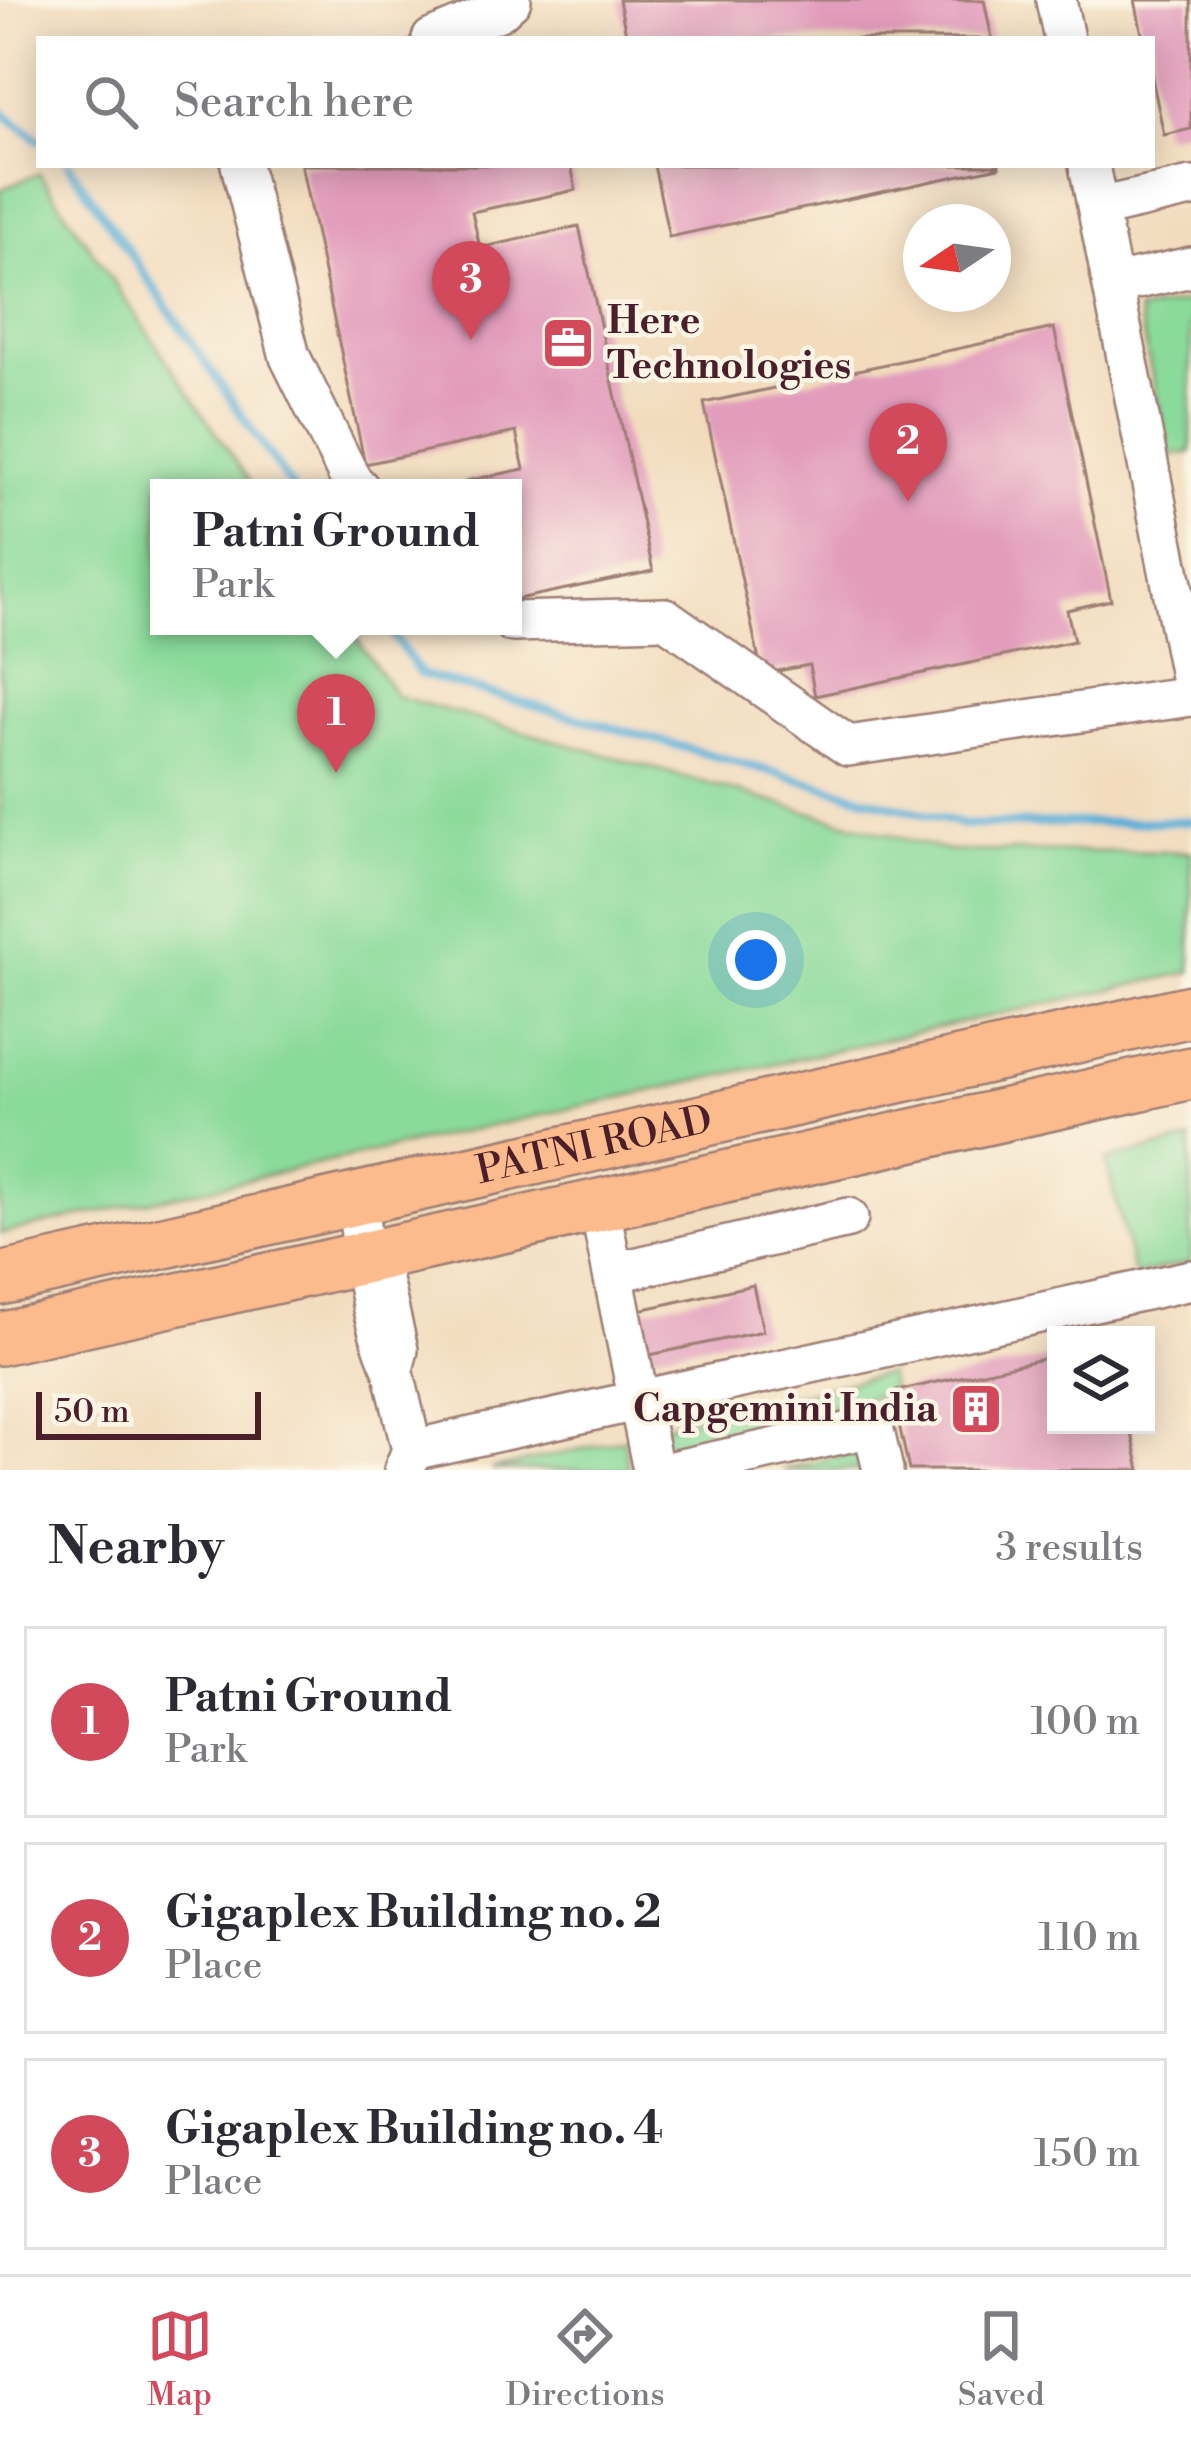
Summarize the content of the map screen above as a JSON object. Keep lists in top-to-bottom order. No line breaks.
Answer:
{"streets":{"main road":["PATNI ROAD"]},"places":{"office":["Here Technologies"],"building":["Capgemini India"]},"scale_bar":"50 m","north":"left","page":{"search":"Search here","pins":["3","2","1"],"popup":["Patni Ground","Park"],"scale":"50 m","heading":["Nearby","3 results"],"list":[{"mark":"1","name":"Patni Ground","note":"Park","value":"100 m"},{"mark":"2","name":"Gigaplex Building no. 2","note":"Place","value":"110 m"},{"mark":"3","name":"Gigaplex Building no. 4","note":"Place","value":"150 m"}],"nav":["Map","Directions","Saved"]}}
